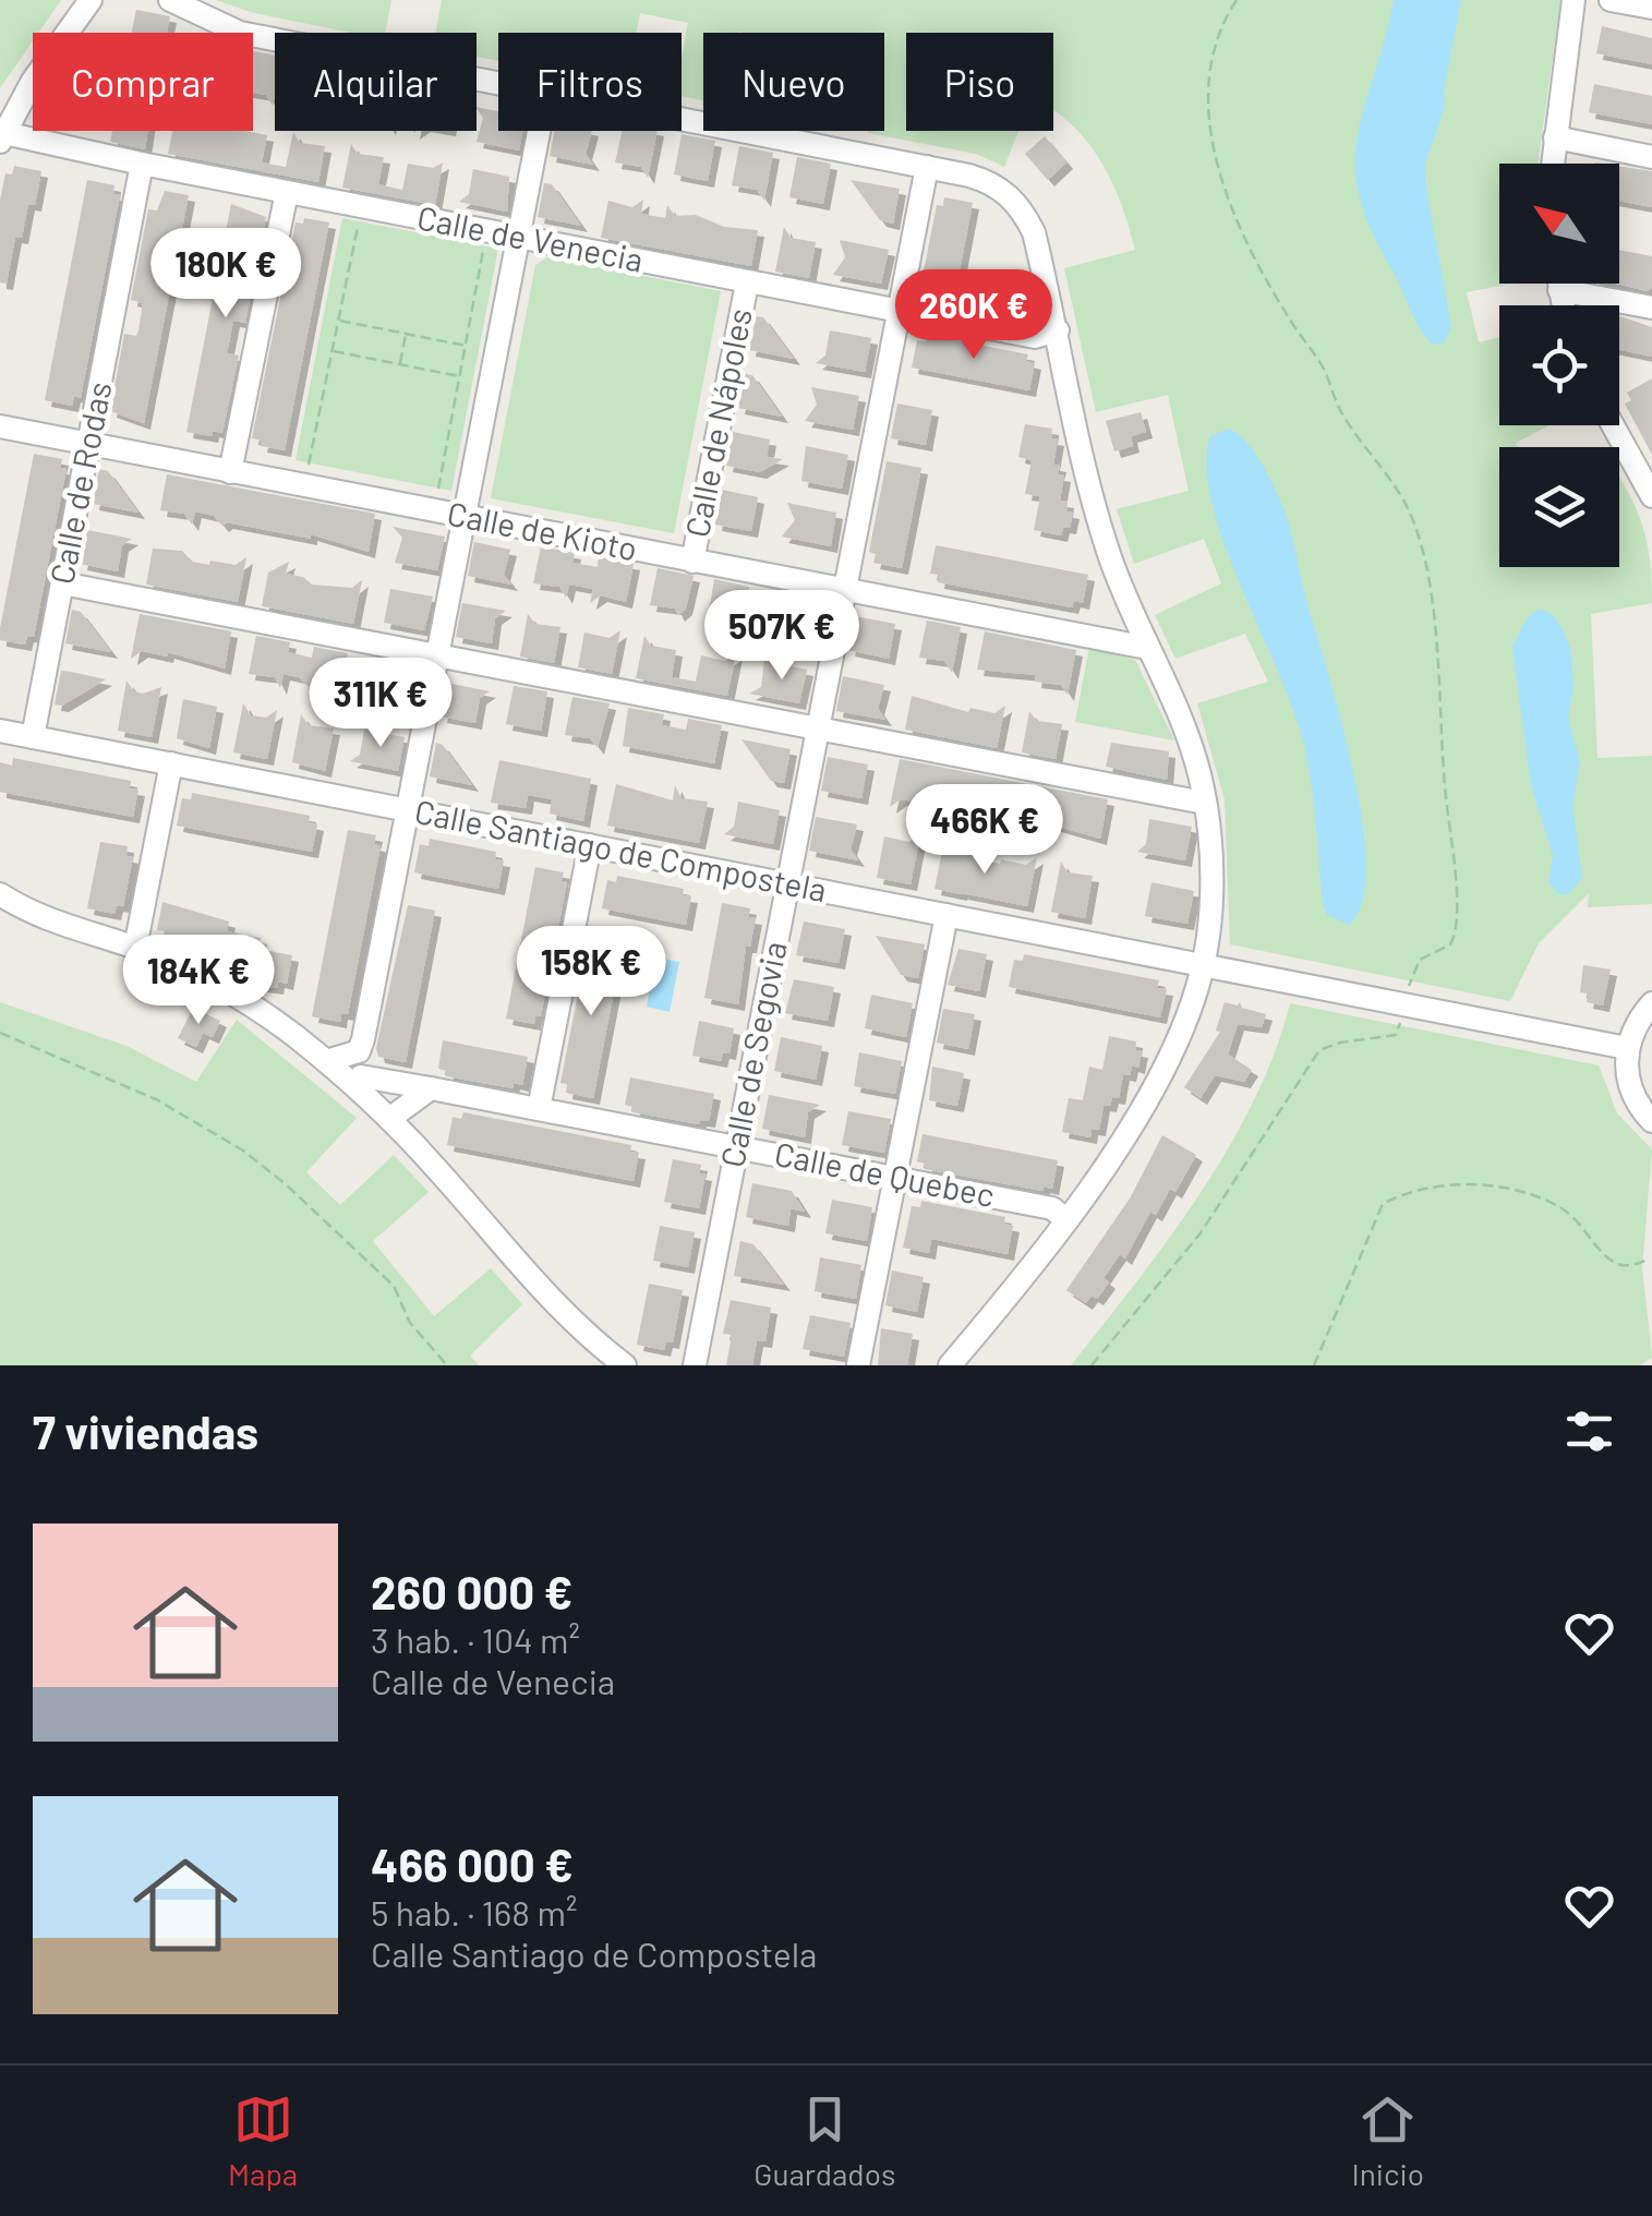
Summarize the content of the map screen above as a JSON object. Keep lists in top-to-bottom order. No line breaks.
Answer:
{"streets":{"street":["Calle de Venecia","Calle de Nápoles","Calle de Rodas","Calle de Kioto","Calle Santiago de Compostela","Calle de Segovia","Calle de Quebec"]},"crossings":[["Calle de Venecia","Calle de Nápoles"],["Calle de Venecia","Calle de Rodas"],["Calle de Venecia","Calle de Segovia"],["Calle de Nápoles","Calle de Kioto"],["Calle de Rodas","Calle de Kioto"],["Calle de Rodas","Calle Santiago de Compostela"],["Calle de Kioto","Calle de Segovia"],["Calle Santiago de Compostela","Calle de Segovia"],["Calle de Segovia","Calle de Quebec"]],"north":"top left","page":{"chip":["Comprar","Alquilar","Filtros","Nuevo","Piso"],"price":["180K €","260K €","507K €","311K €","466K €","158K €","184K €"],"heading":"7 viviendas","list":[{"name":"260 000 €","note":"3 hab. · 104 m² · Calle de Venecia"},{"name":"466 000 €","note":"5 hab. · 168 m² · Calle Santiago de Compostela"}],"tabs":["Mapa","Guardados","Inicio"]}}
